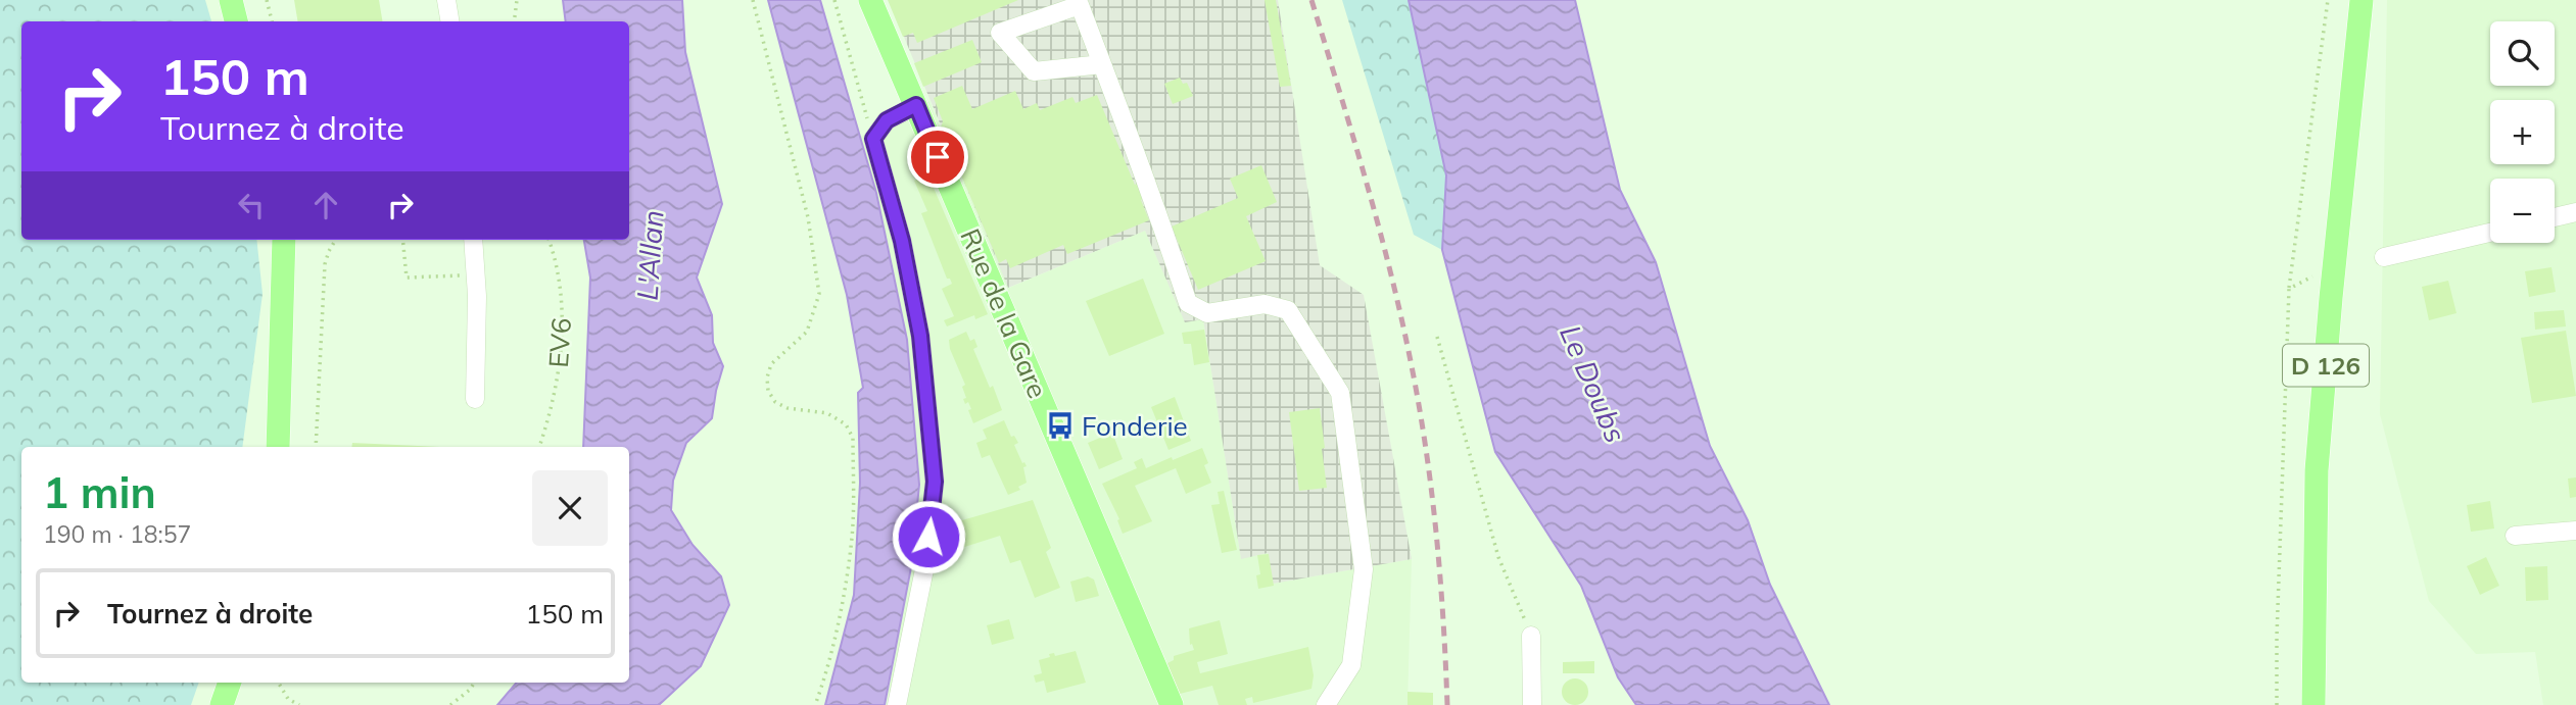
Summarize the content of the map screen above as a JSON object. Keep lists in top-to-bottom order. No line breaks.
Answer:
{"streets":{"main road":["Rue de la Gare","D 126"],"path":["EV6"]},"water":["L'Allan","Le Doubs"],"places":{"bus stop":["Fonderie"]},"page":{"map_buttons":["+","−"],"turn":["150 m","Tournez à droite"],"heading":["1 min","190 m · 18:57"],"list":[{"name":"Tournez à droite","value":"150 m"}]}}
